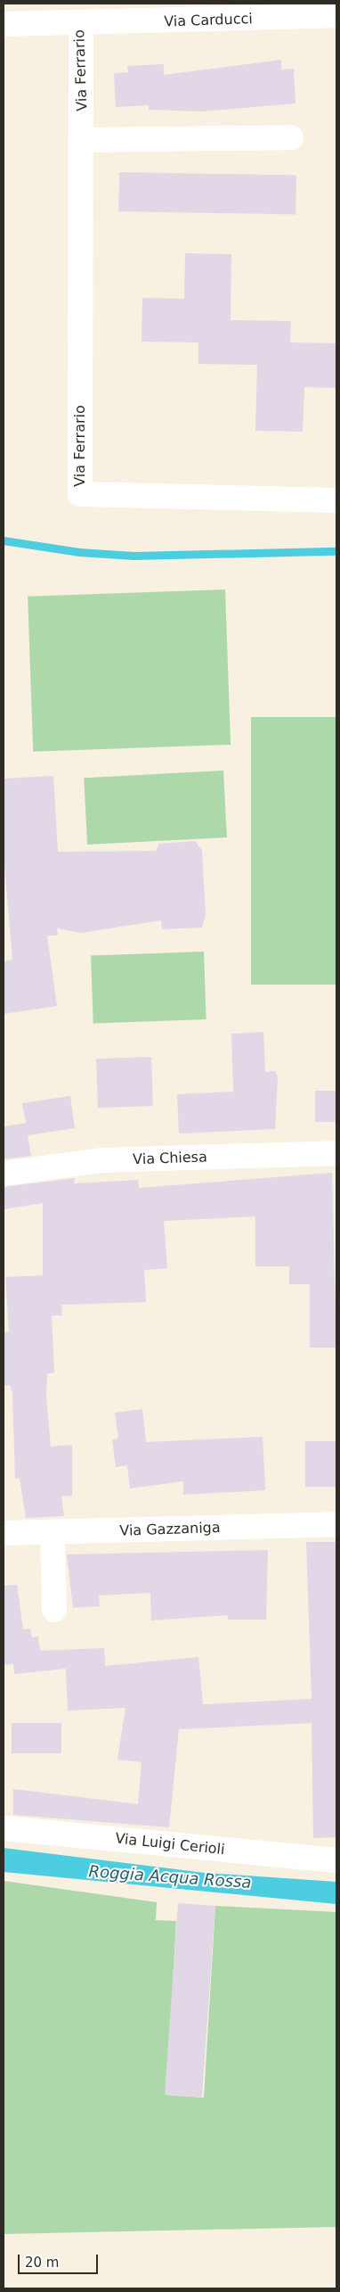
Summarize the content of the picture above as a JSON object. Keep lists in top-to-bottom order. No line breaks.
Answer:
{"streets":{"street":["Via Carducci","Via Ferrario","Via Chiesa","Via Gazzaniga","Via Luigi Cerioli"]},"crossings":[["Via Carducci","Via Ferrario"]],"water":["Roggia Acqua Rossa"],"scale_bar":"20 m"}
